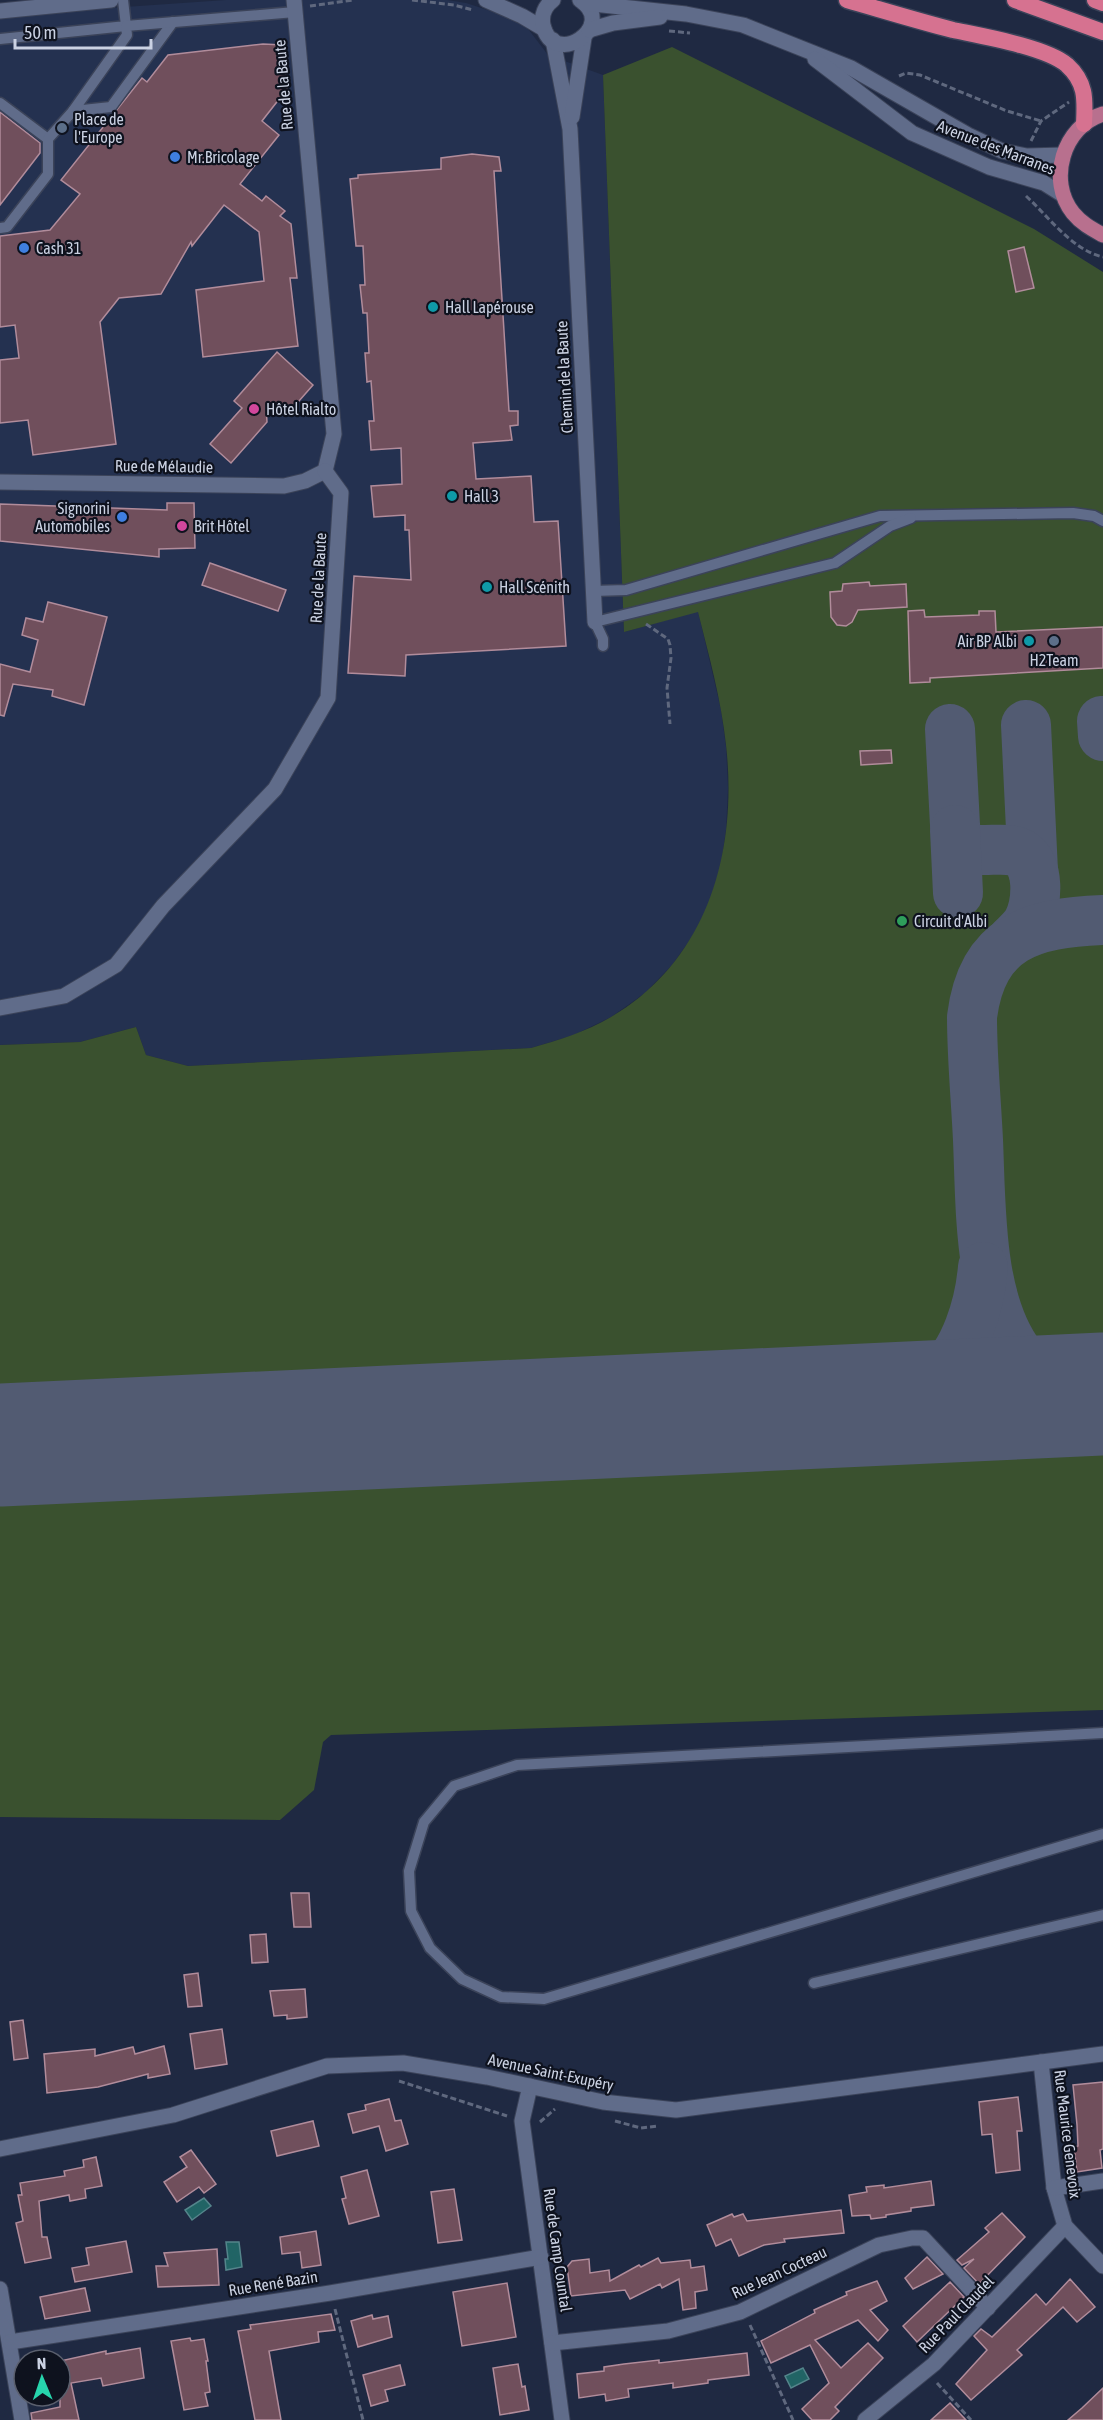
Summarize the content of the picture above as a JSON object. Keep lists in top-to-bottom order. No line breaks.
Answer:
{"streets":{"street":["Rue de la Baute","Avenue des Marranes","Chemin de la Baute","Rue de Mélaudie","Avenue Saint-Exupéry","Rue Maurice Genevoix","Rue de Camp Countal","Rue Jean Cocteau","Rue René Bazin","Rue Paul Claudel"]},"crossings":[["Rue de la Baute","Rue de Mélaudie"],["Avenue des Marranes","Chemin de la Baute"],["Avenue Saint-Exupéry","Rue Maurice Genevoix"],["Avenue Saint-Exupéry","Rue de Camp Countal"],["Rue Maurice Genevoix","Rue Paul Claudel"],["Rue de Camp Countal","Rue Jean Cocteau"],["Rue de Camp Countal","Rue René Bazin"],["Rue Jean Cocteau","Rue Paul Claudel"]],"places":["Place de l'Europe","Mr.Bricolage","Cash 31","Hall Lapérouse","Hôtel Rialto","Hall 3","Signorini Automobiles","Brit Hôtel","Hall Scénith","Air BP Albi","H2Team","Circuit d'Albi"],"scale_bar":"50 m","north":"top"}
